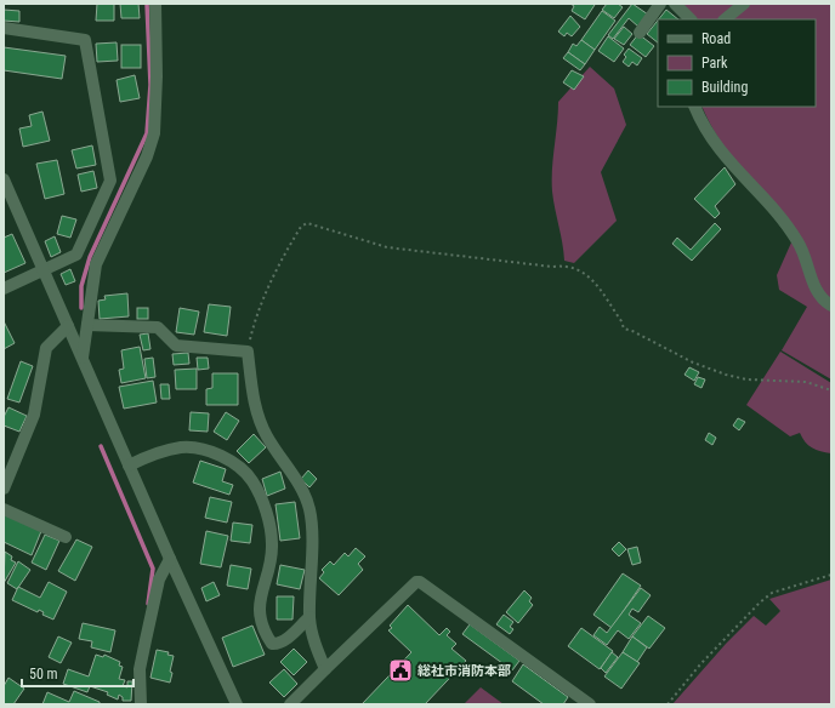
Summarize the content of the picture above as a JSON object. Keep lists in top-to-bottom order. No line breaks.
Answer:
{"places":{"public building":["総社市消防本部"]},"legend":["Road","Park","Building"],"scale_bar":"50 m"}
